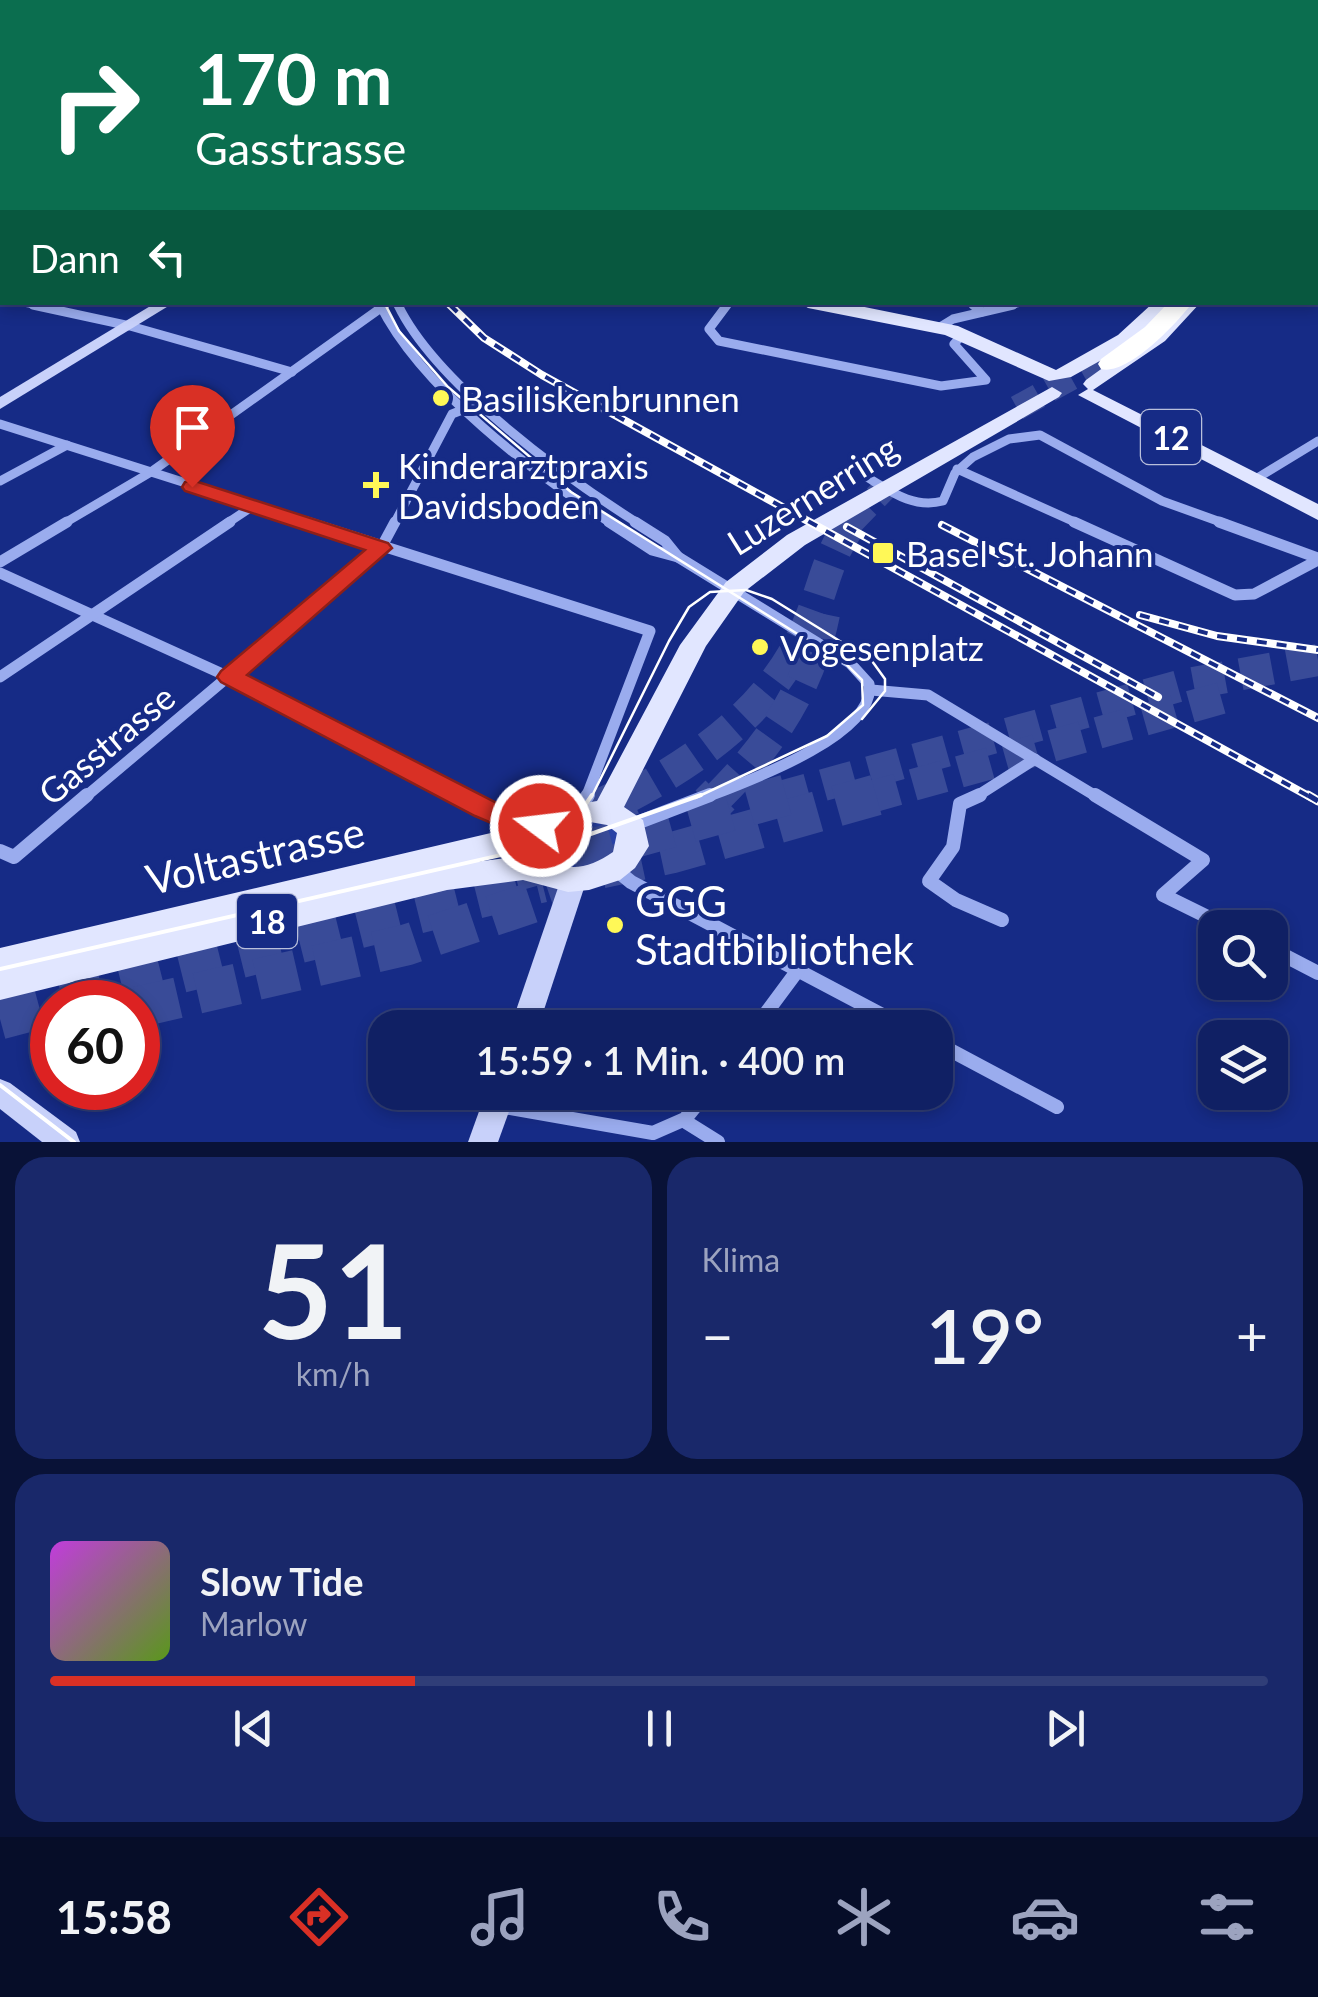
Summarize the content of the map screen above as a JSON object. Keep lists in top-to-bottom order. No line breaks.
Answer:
{"streets":{"main road":["12","Luzernerring","Voltastrasse","18"],"street":["Gasstrasse"]},"crossings":[["12","Luzernerring"],["Luzernerring","18"],["Voltastrasse","18"]],"places":{"other":["Basiliskenbrunnen","Vogesenplatz","GGG Stadtbibliothek"],"health":["Kinderarztpraxis Davidsboden"],"transit":["Basel St. Johann"]},"page":{"turn":["170 m","Gasstrasse"],"then":"Dann","limit":"60","trip":"15:59 · 1 Min. · 400 m","tile":[["51","km/h"],"Klima"],"heat":["−","19°","+"],"song":["Slow Tide","Marlow"],"tabs":"15:58"}}
